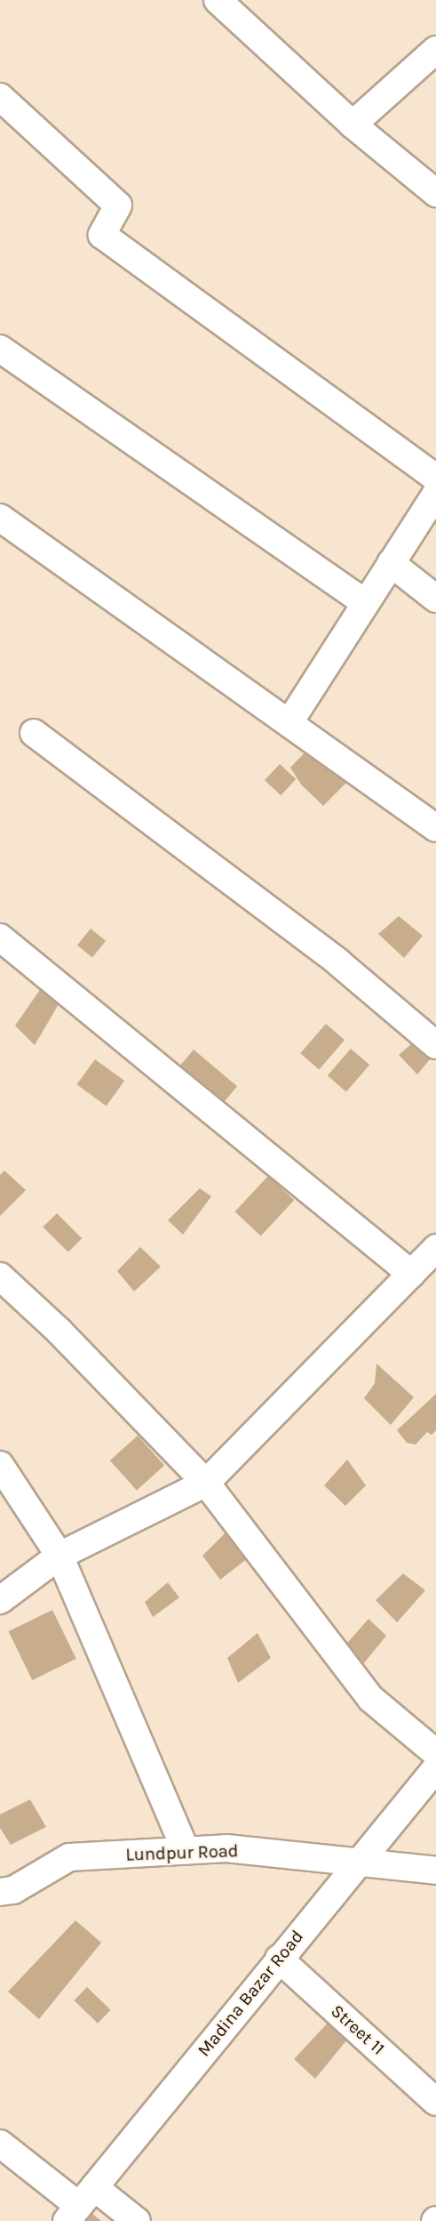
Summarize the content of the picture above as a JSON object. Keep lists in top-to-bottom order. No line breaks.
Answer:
{"streets":{"street":["Lundpur Road","Madina Bazar Road","Street 11"]},"crossings":[["Lundpur Road","Madina Bazar Road"],["Madina Bazar Road","Street 11"]]}
